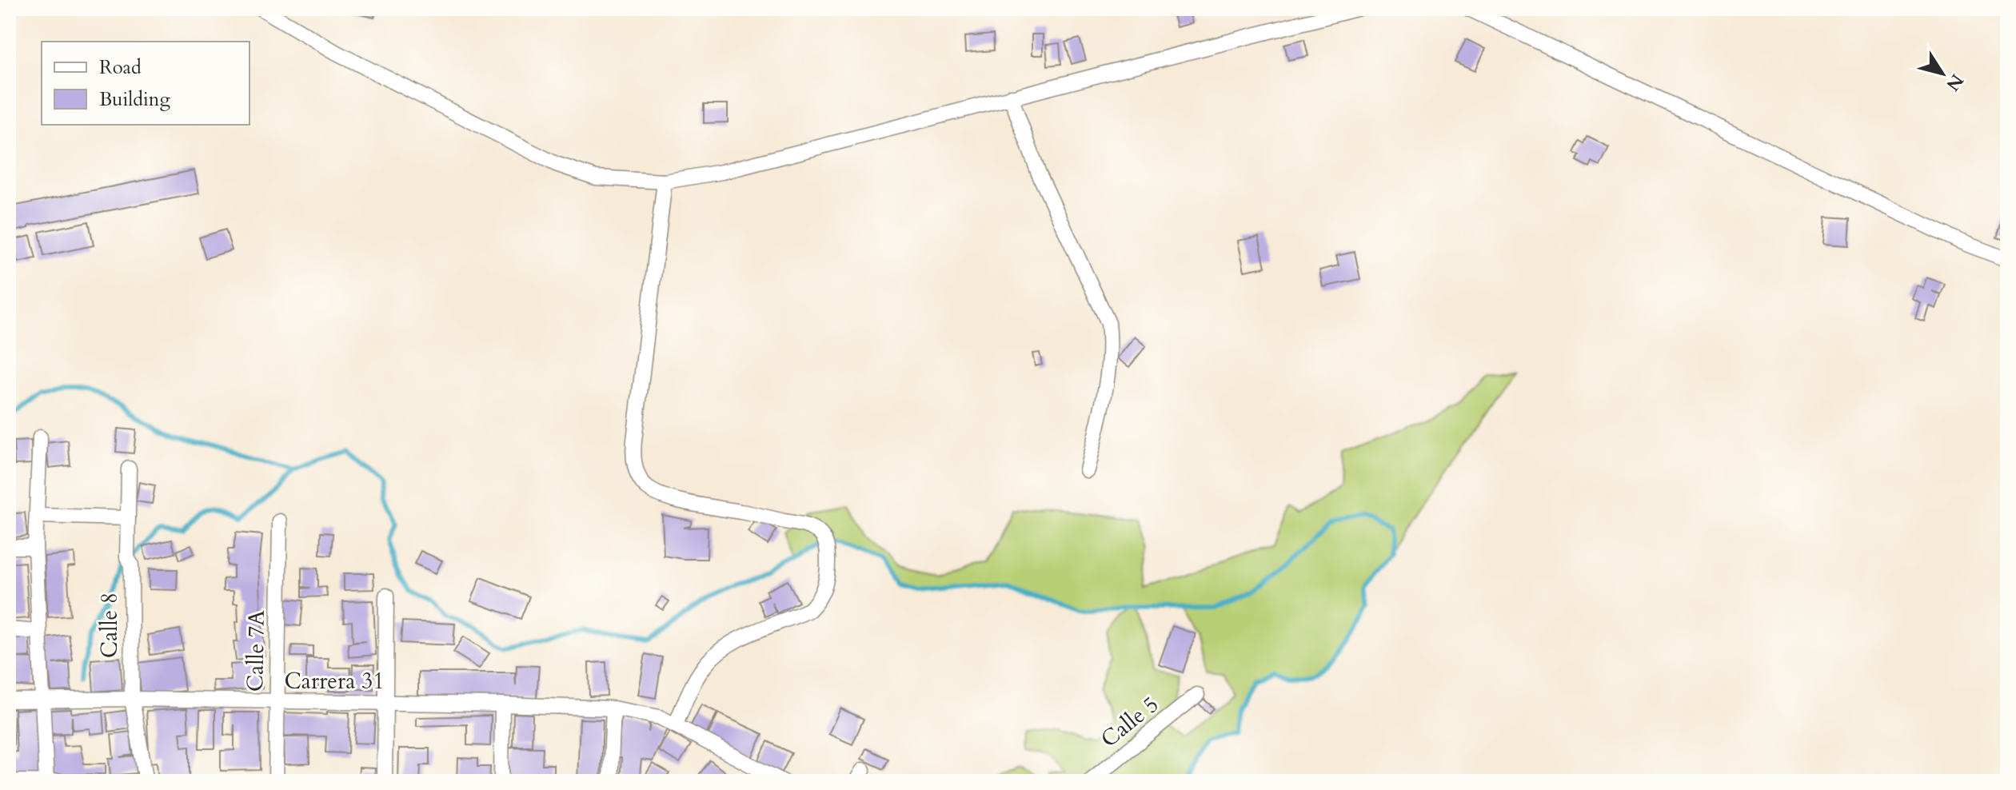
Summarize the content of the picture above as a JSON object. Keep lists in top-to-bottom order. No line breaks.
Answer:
{"streets":{"street":["Calle 8","Calle 7A","Carrera 31","Calle 5"]},"crossings":[["Calle 8","Carrera 31"],["Calle 7A","Carrera 31"]],"legend":["Road","Building"],"north":"bottom right"}
